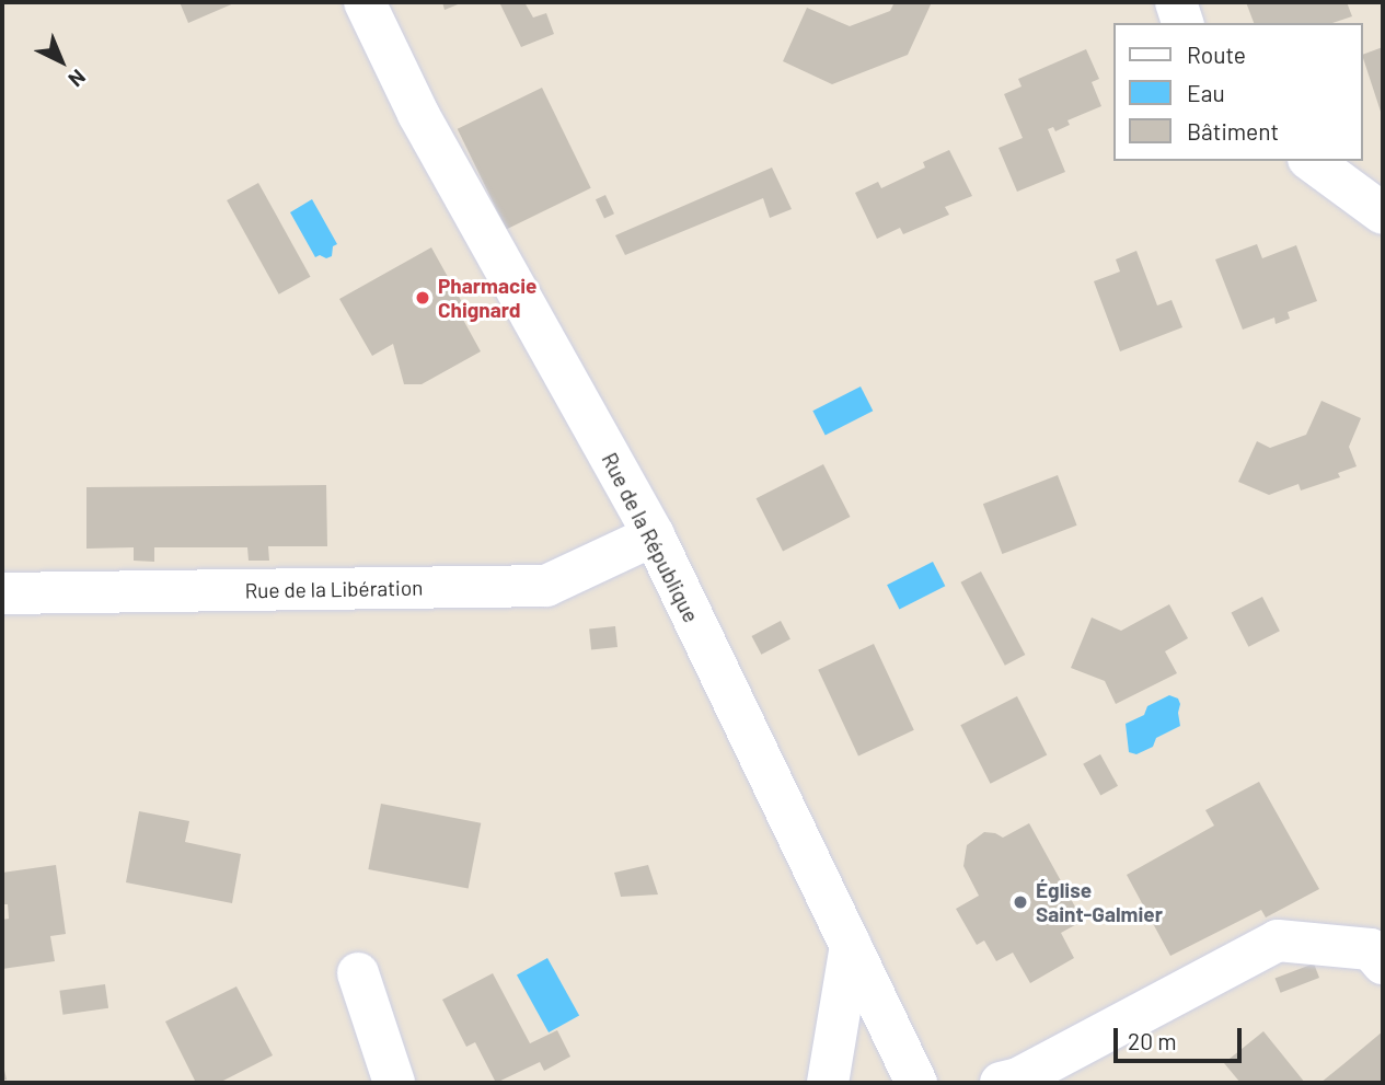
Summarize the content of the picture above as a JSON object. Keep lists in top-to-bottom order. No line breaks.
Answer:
{"streets":{"street":["Rue de la République","Rue de la Libération"]},"crossings":[["Rue de la République","Rue de la Libération"]],"places":["Pharmacie Chignard","Église Saint-Galmier"],"legend":["Route","Eau","Bâtiment"],"scale_bar":"20 m","north":"bottom right"}
